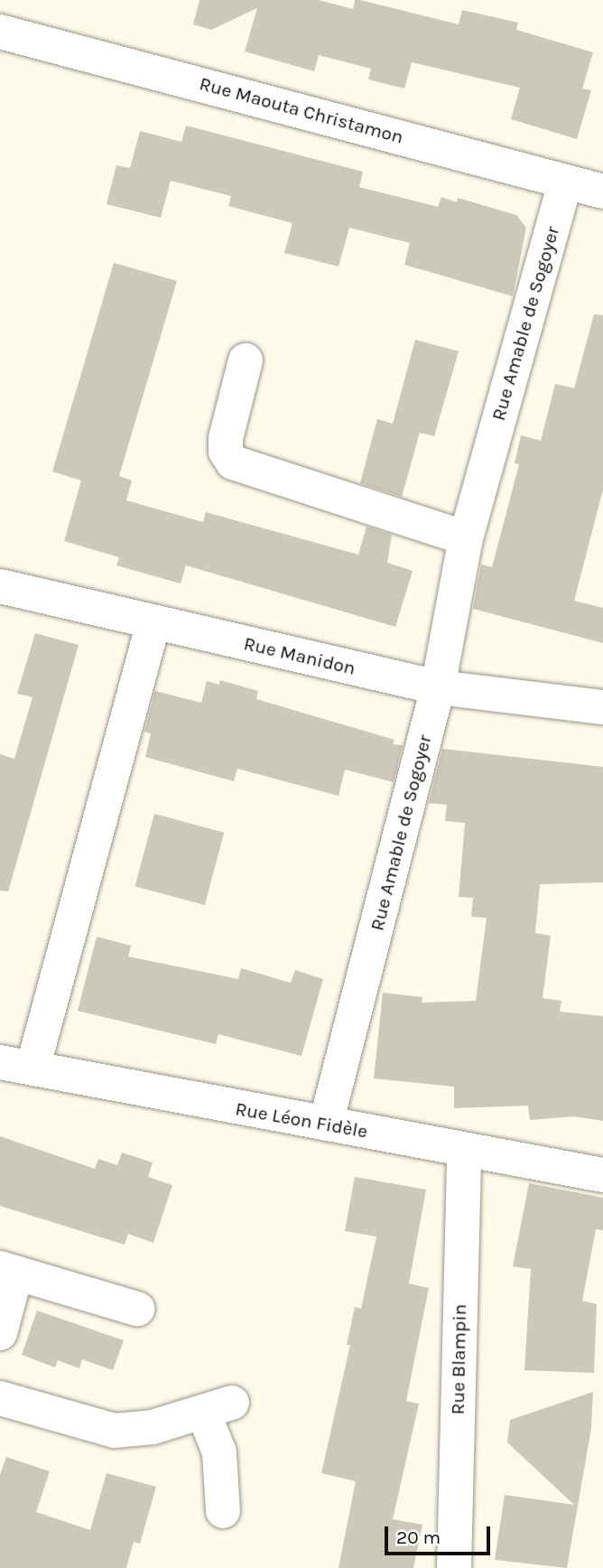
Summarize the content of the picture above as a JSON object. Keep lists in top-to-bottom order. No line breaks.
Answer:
{"streets":{"street":["Rue Maouta Christamon","Rue Amable de Sogoyer","Rue Manidon","Rue Léon Fidèle","Rue Blampin"]},"crossings":[["Rue Maouta Christamon","Rue Amable de Sogoyer"],["Rue Amable de Sogoyer","Rue Manidon"],["Rue Amable de Sogoyer","Rue Léon Fidèle"],["Rue Léon Fidèle","Rue Blampin"]],"scale_bar":"20 m"}
